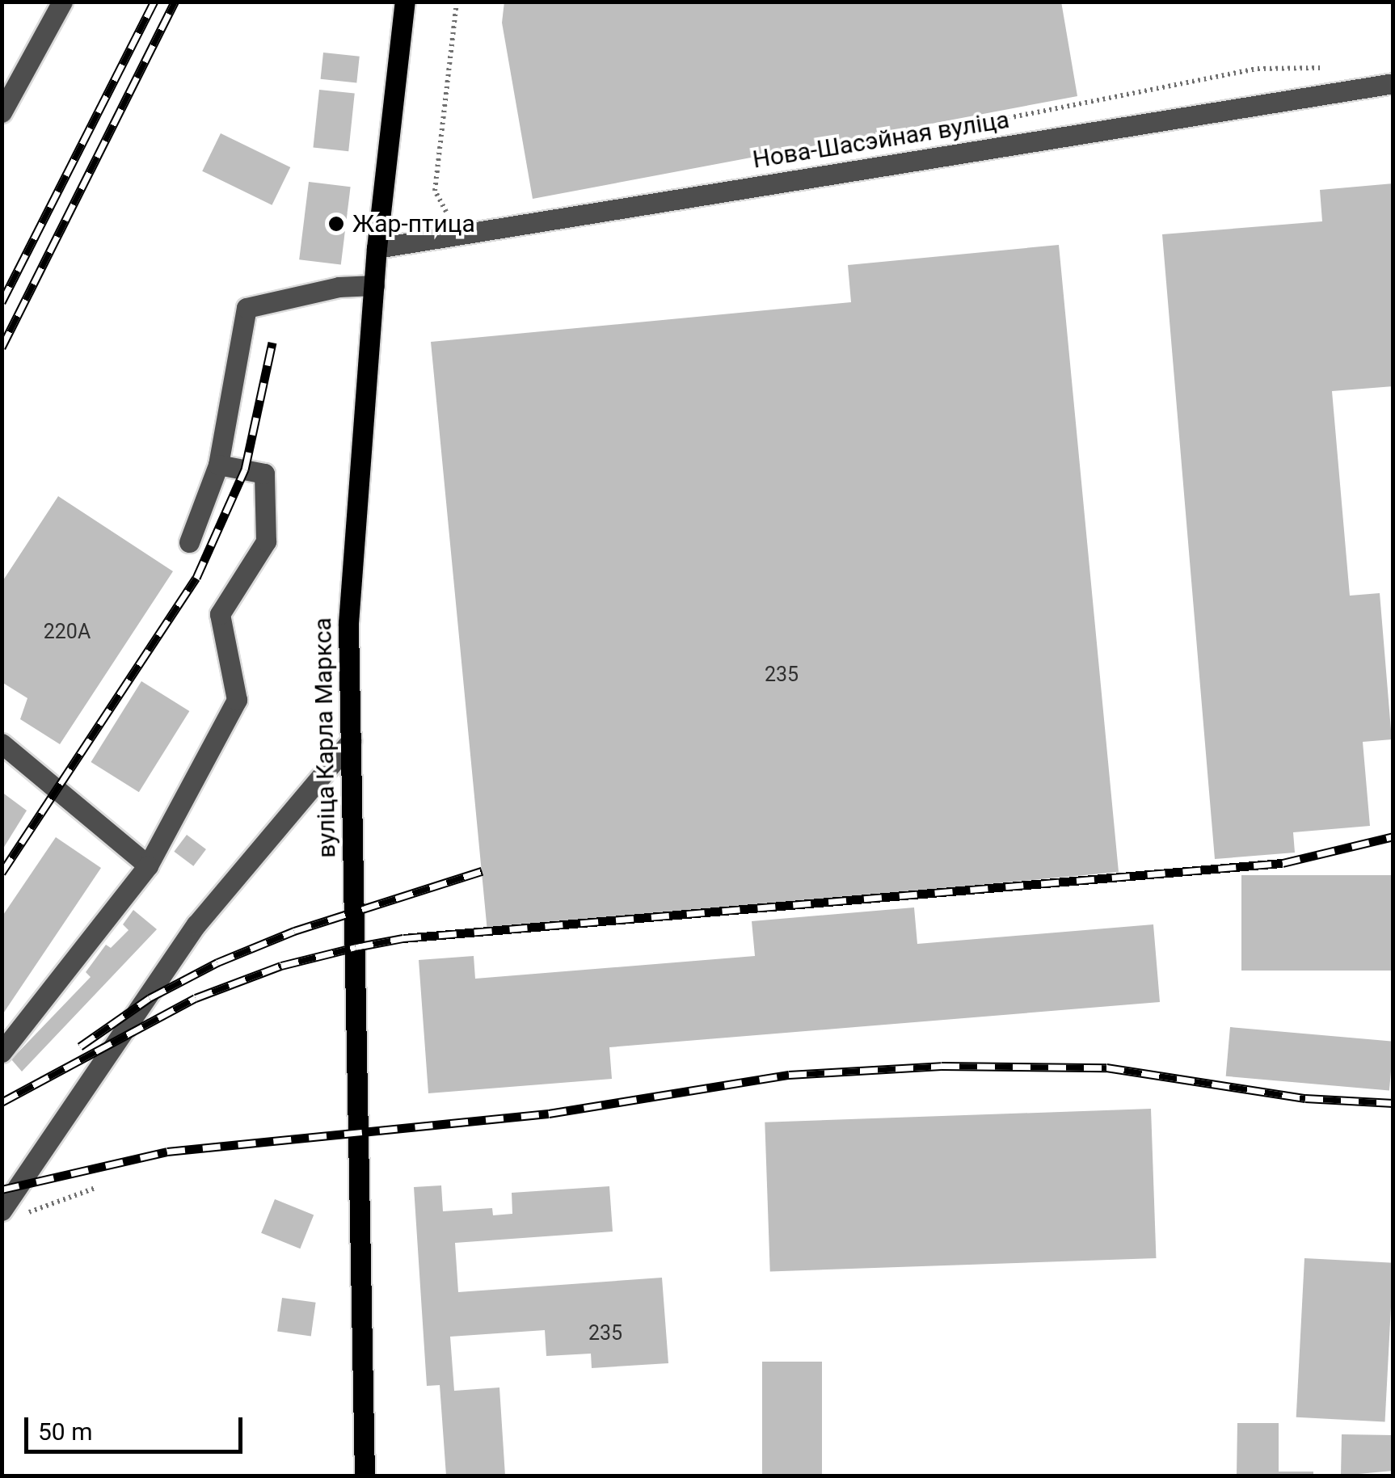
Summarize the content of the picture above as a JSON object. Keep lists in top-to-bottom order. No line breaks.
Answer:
{"streets":{"main road":["вуліца Карла Маркса"],"street":["Нова-Шасэйная вуліца"]},"crossings":[["Нова-Шасэйная вуліца","вуліца Карла Маркса"]],"places":["Жар-птица"],"house_numbers":["220А","235","235"],"scale_bar":"50 m"}
